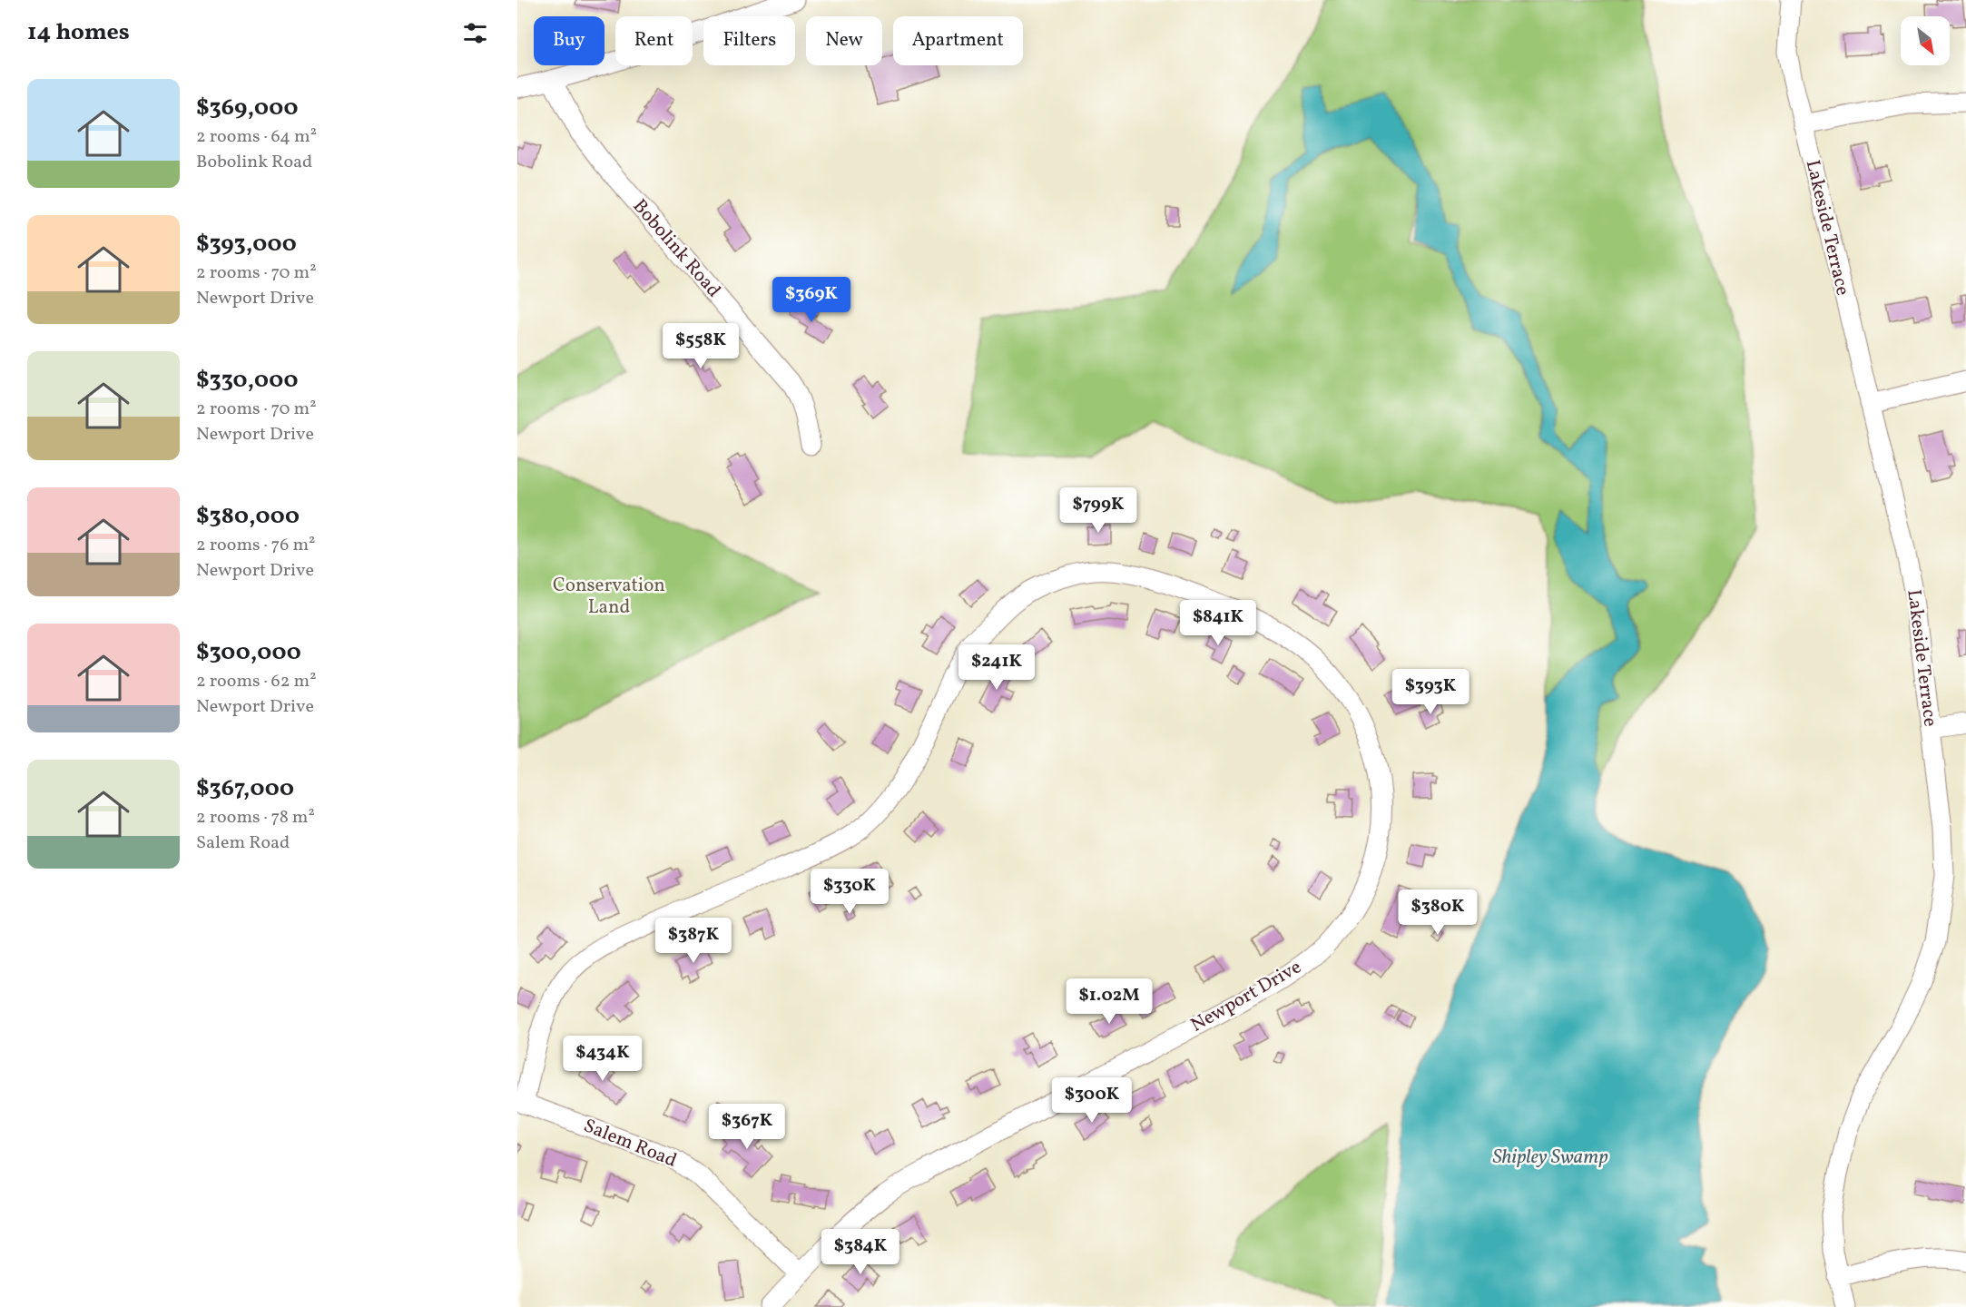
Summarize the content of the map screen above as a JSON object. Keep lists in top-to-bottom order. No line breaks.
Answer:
{"streets":{"street":["Lakeside Terrace","Bobolink Road","Newport Drive","Salem Road"]},"crossings":[["Newport Drive","Salem Road"]],"water":["Shipley Swamp"],"parks":["Conservation Land"],"north":"bottom right","page":{"heading":"14 homes","chip":["Buy","Rent","Filters","New","Apartment"],"list":[{"name":"$369,000","note":"2 rooms · 64 m² · Bobolink Road"},{"name":"$393,000","note":"2 rooms · 70 m² · Newport Drive"},{"name":"$330,000","note":"2 rooms · 70 m² · Newport Drive"},{"name":"$380,000","note":"2 rooms · 76 m² · Newport Drive"},{"name":"$300,000","note":"2 rooms · 62 m² · Newport Drive"},{"name":"$367,000","note":"2 rooms · 78 m² · Salem Road"}],"price":["$369K","$558K","$799K","$841K","$241K","$393K","$330K","$380K","$387K","$1.02M","$434K","$300K","$367K","$384K"]}}
